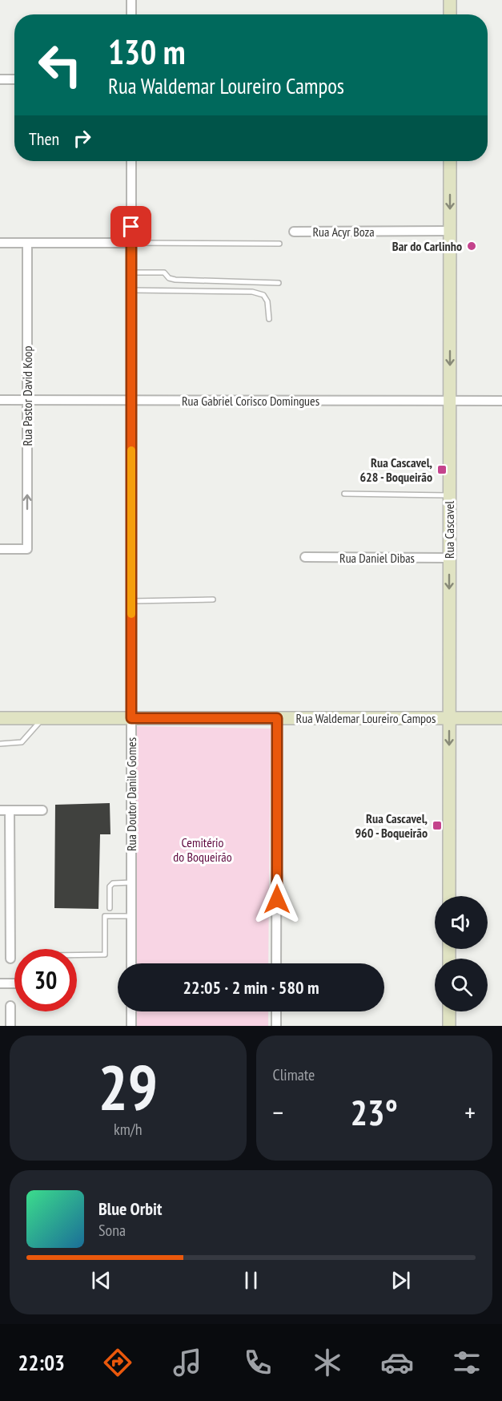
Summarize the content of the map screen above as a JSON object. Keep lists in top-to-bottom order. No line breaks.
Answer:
{"streets":{"main road":["Rua Cascavel","Rua Waldemar Loureiro Campos"],"street":["Rua Acyr Boza","Rua Pastor David Koop","Rua Gabriel Corisco Domingues","Rua Daniel Dibas","Rua Doutor Danilo Gomes"]},"crossings":[["Rua Acyr Boza","Rua Cascavel"],["Rua Pastor David Koop","Rua Gabriel Corisco Domingues"],["Rua Gabriel Corisco Domingues","Rua Cascavel"],["Rua Gabriel Corisco Domingues","Rua Doutor Danilo Gomes"],["Rua Cascavel","Rua Daniel Dibas"],["Rua Cascavel","Rua Waldemar Loureiro Campos"],["Rua Waldemar Loureiro Campos","Rua Doutor Danilo Gomes"]],"one_way":["Rua Pastor David Koop","Rua Cascavel"],"parks":["Cemitério do Boqueirão"],"places":{"other":["Bar do Carlinho"],"transit":["Rua Cascavel, 628 - Boqueirão","Rua Cascavel, 960 - Boqueirão"]},"page":{"turn":["130 m","Rua Waldemar Loureiro Campos"],"then":"Then","limit":"30","trip":"22:05 · 2 min · 580 m","tile":[["29","km/h"],"Climate"],"heat":["−","23°","+"],"song":["Blue Orbit","Sona"],"tabs":"22:03"}}
